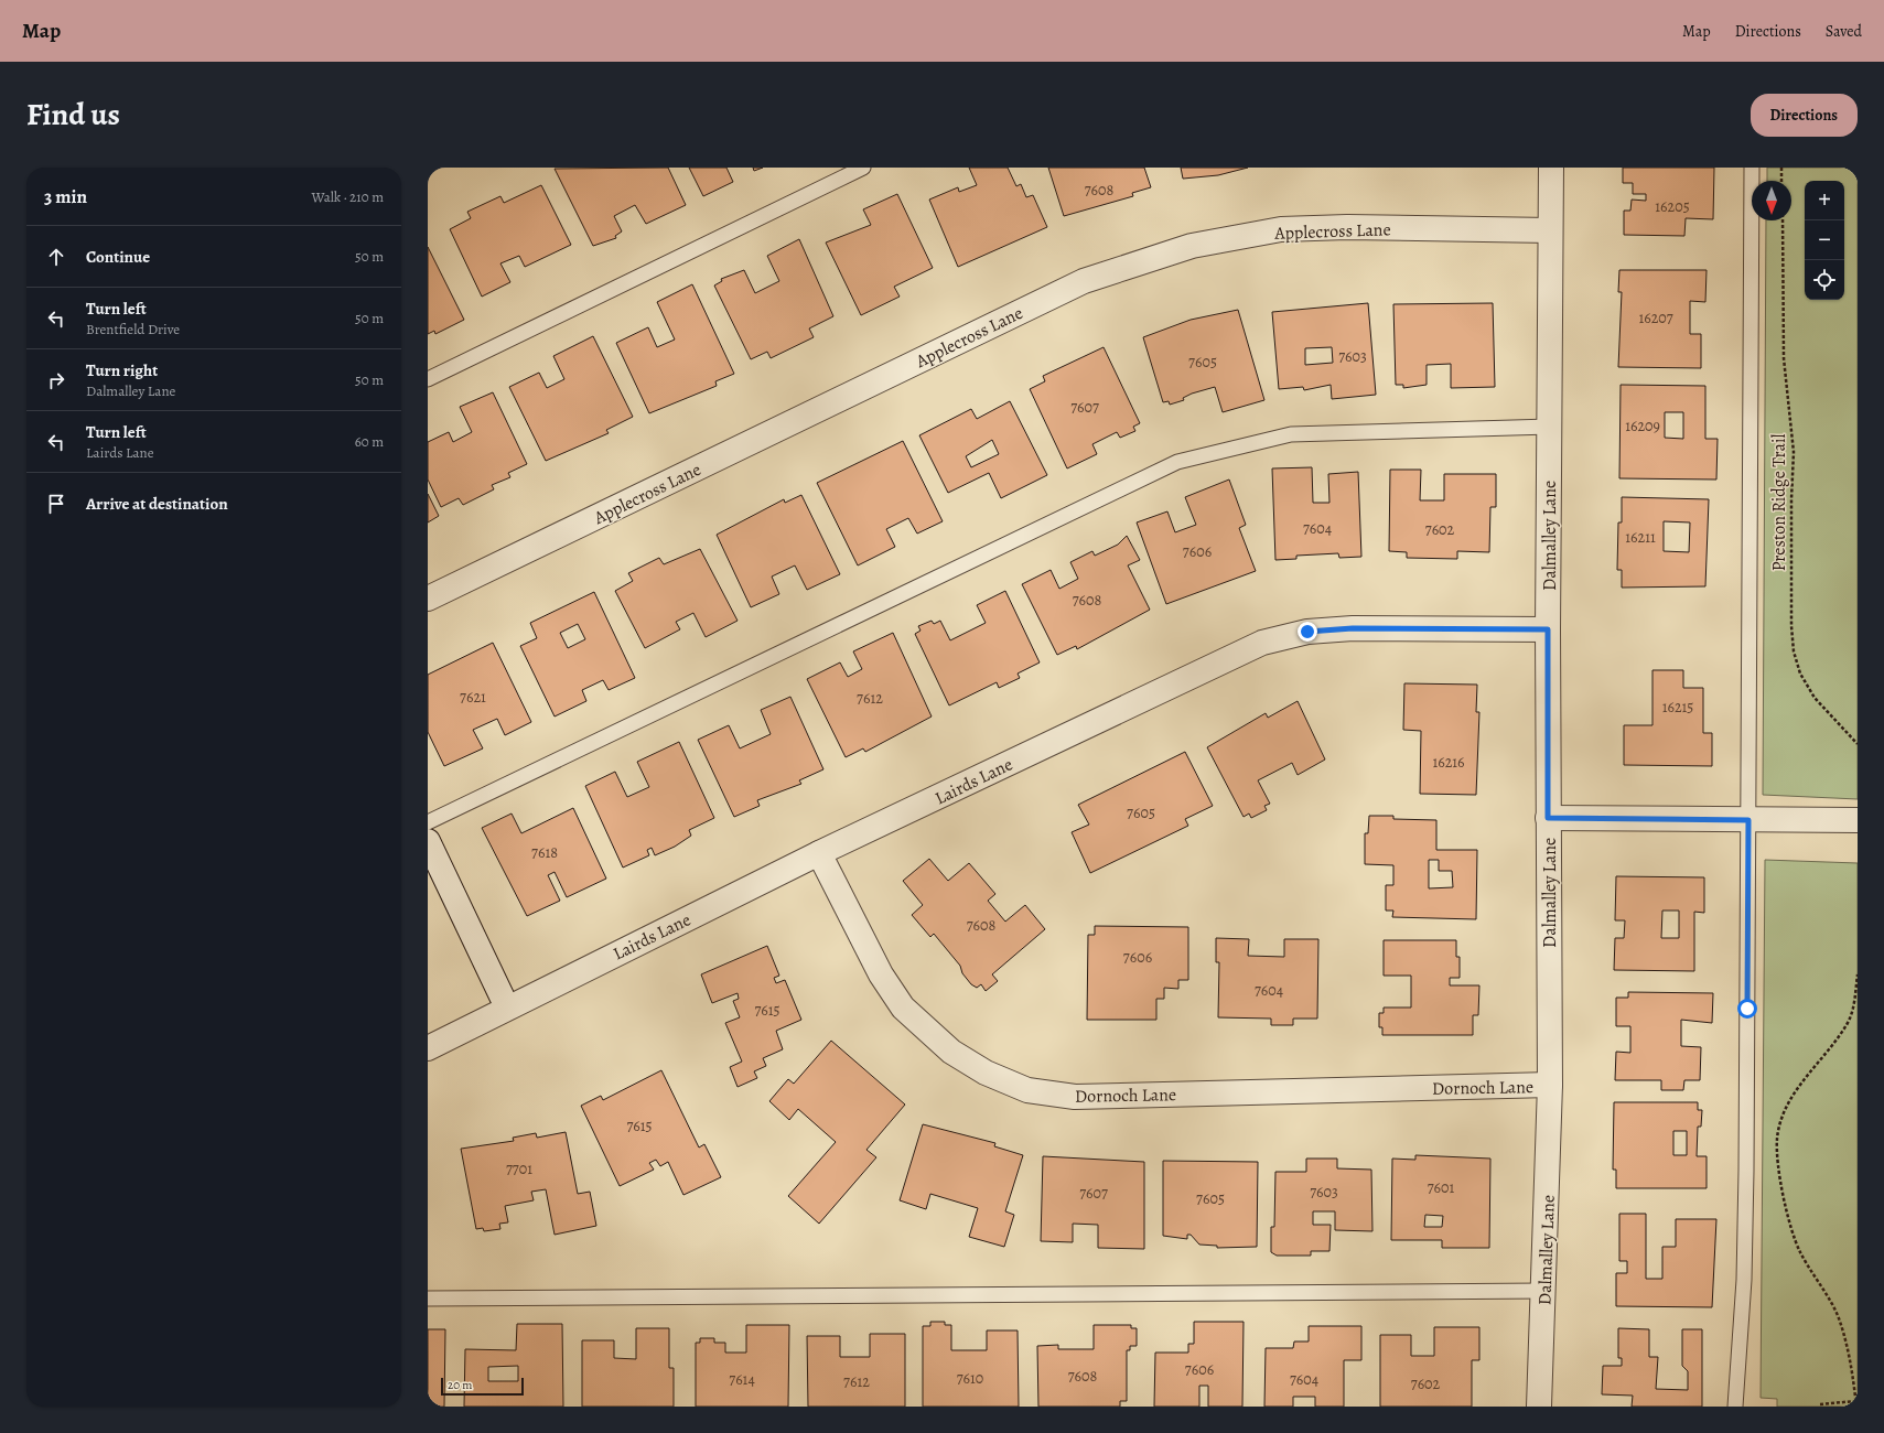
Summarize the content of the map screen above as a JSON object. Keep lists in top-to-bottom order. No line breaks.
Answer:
{"streets":{"street":["Applecross Lane","Dalmalley Lane","Lairds Lane","Dornoch Lane"],"path":["Preston Ridge Trail"]},"crossings":[["Applecross Lane","Dalmalley Lane"],["Dalmalley Lane","Lairds Lane"],["Dalmalley Lane","Dornoch Lane"],["Lairds Lane","Dornoch Lane"]],"house_numbers":["7608","16205","16207","7603","7605","7607","16209","7604","7602","16211","7606","7608","7621","7612","16215","16216","7605","7618","7608","7606","7604","7615","7615","7701","7601","7603","7607","7605","7606","7608","7610","7614","7604","7612","7602"],"scale_bar":"20 m","north":"bottom","page":{"header":"Map","nav":["Map","Directions","Saved"],"title":"Find us","buttons":"Directions","heading":["3 min","Walk · 210 m"],"map_buttons":["+","−"],"list":[["Continue","50 m"],["Turn left","Brentfield Drive","50 m"],["Turn right","Dalmalley Lane","50 m"],["Turn left","Lairds Lane","60 m"],"Arrive at destination"],"scale":"20 m"}}
